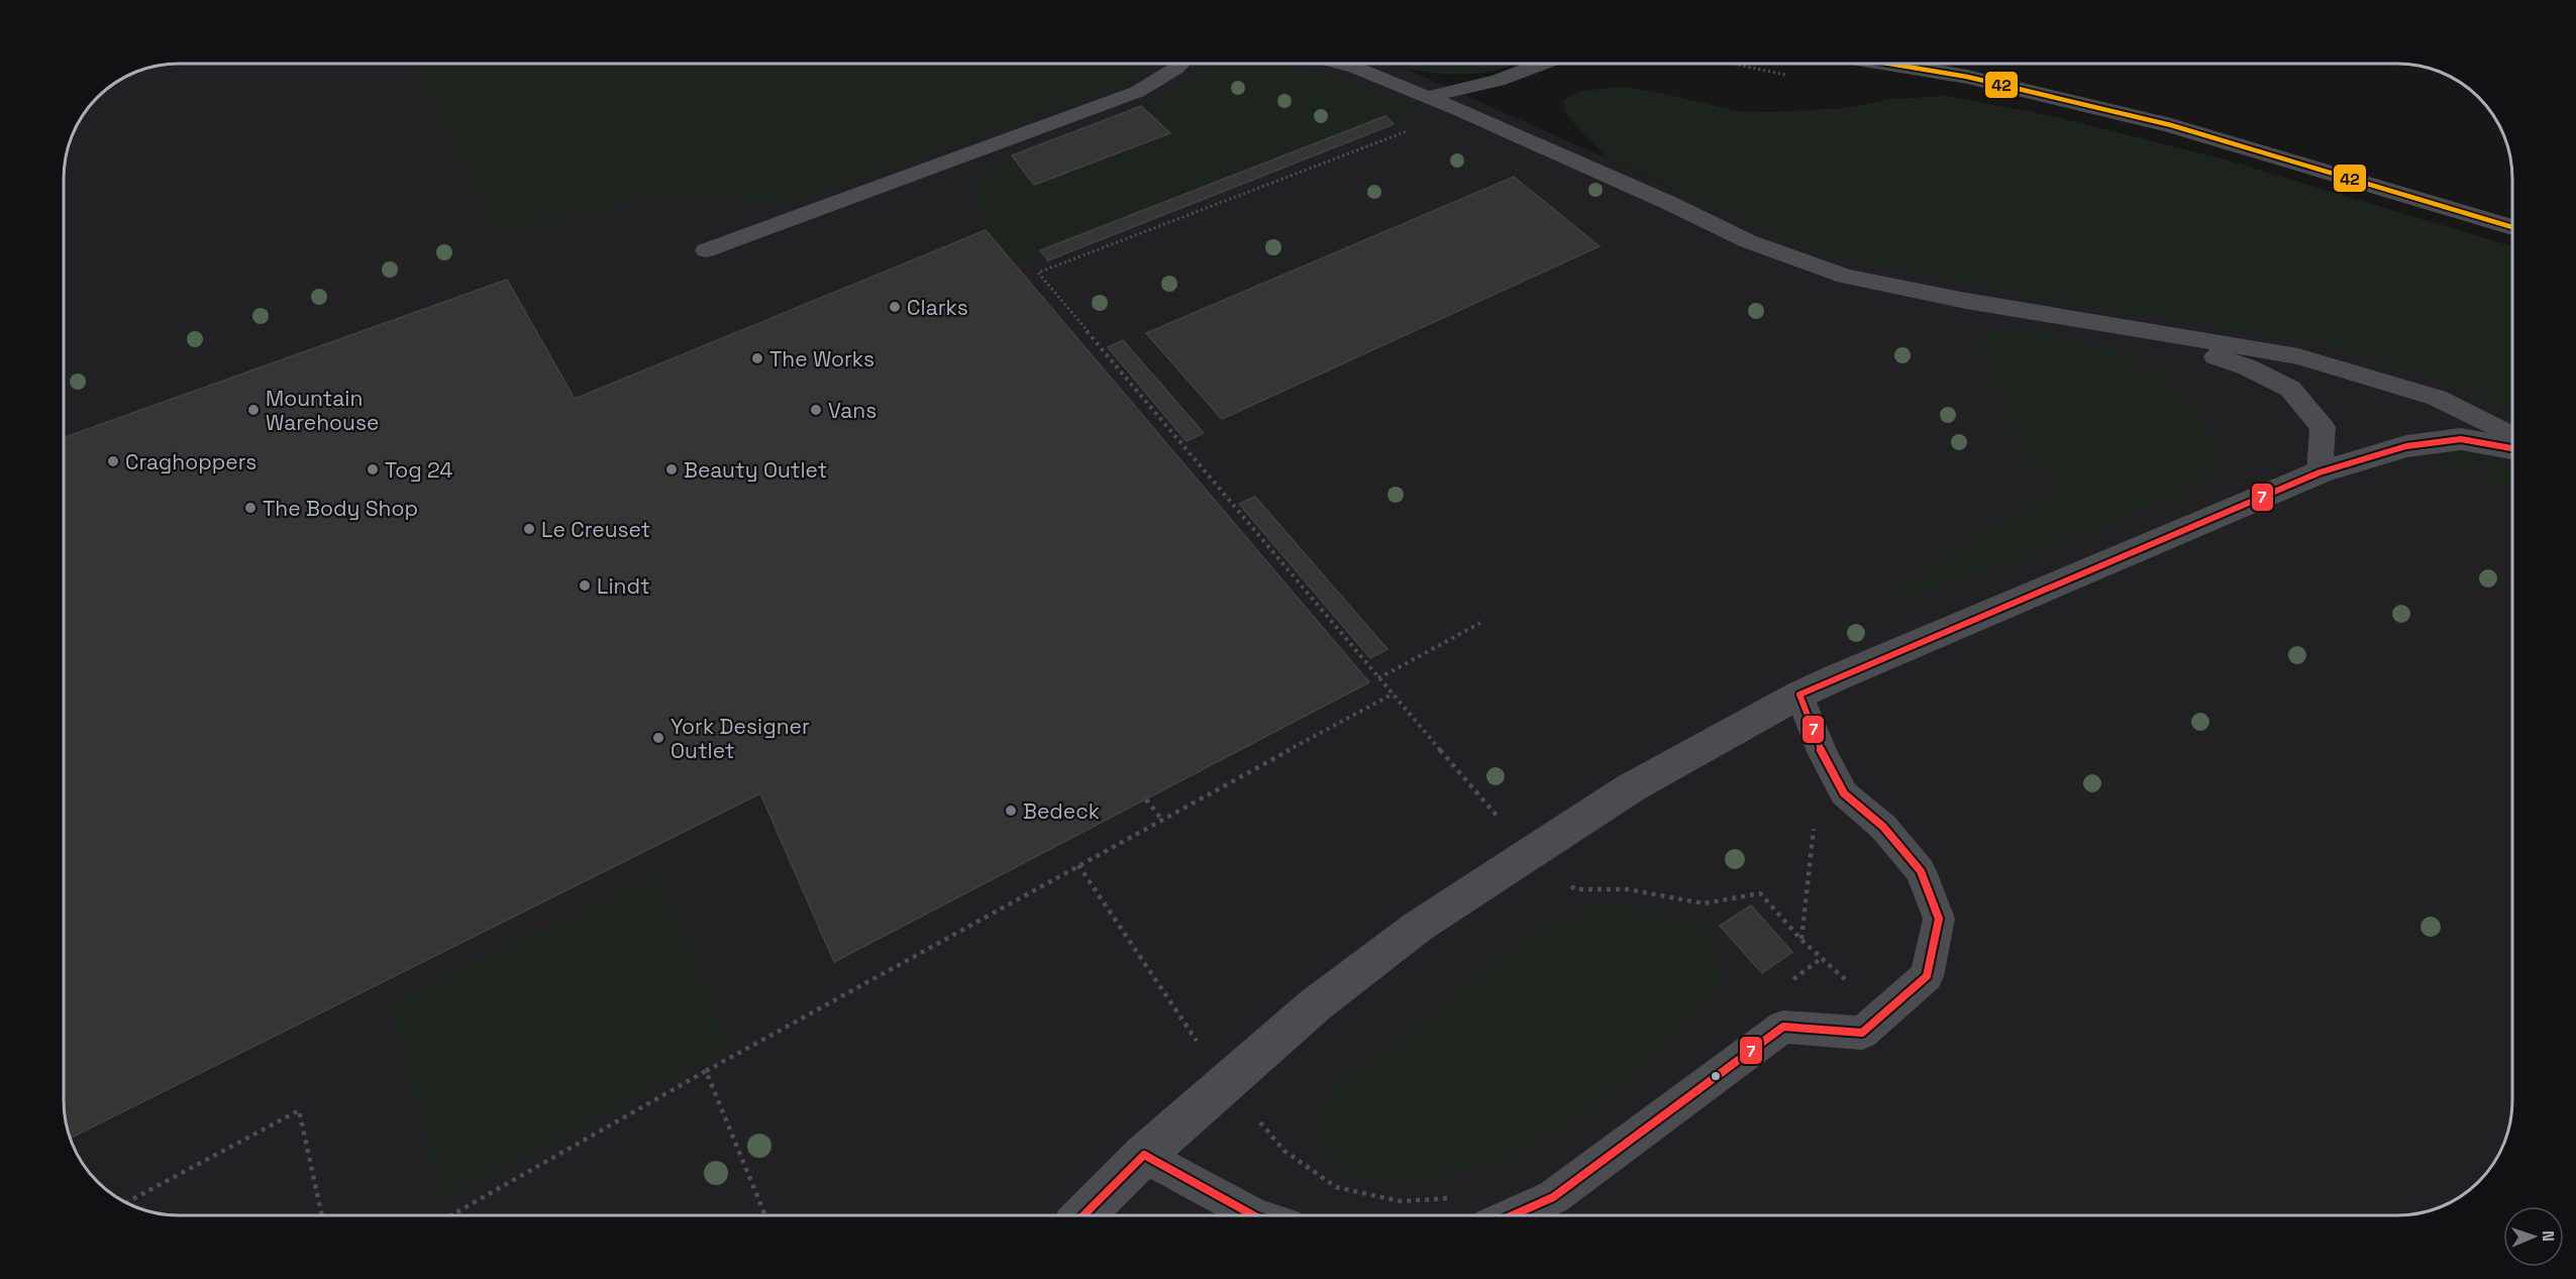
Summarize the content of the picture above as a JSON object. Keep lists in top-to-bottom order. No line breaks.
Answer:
{"places":["Clarks","The Works","Mountain Warehouse","Vans","Craghoppers","Tog 24","Beauty Outlet","The Body Shop","Le Creuset","Lindt","York Designer Outlet","Bedeck"],"lines":["transit line 42","transit line 7"],"north":"right"}
